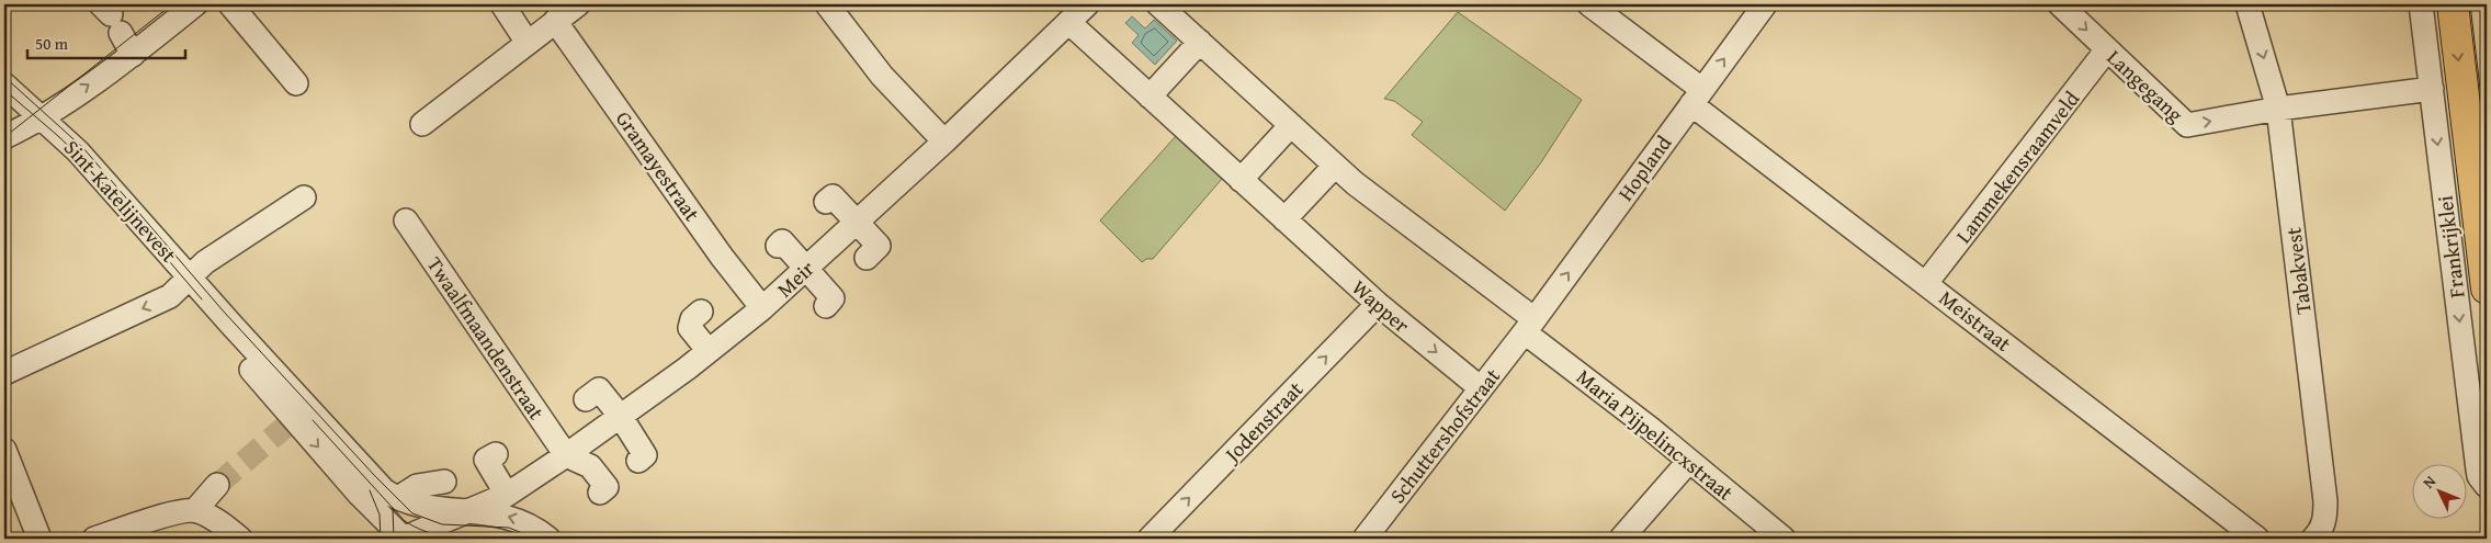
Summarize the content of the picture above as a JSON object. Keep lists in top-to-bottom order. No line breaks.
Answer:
{"streets":{"main road":["Frankrijklei"],"street":["Langegang","Gramayestraat","Lammekensraamveld","Hopland","Sint-Katelijnevest","Tabakvest","Meir","Wapper","Meistraat","Twaalfmaandenstraat","Jodenstraat","Maria Pijpelincxstraat","Schuttershofstraat"]},"crossings":[["Langegang","Lammekensraamveld"],["Langegang","Tabakvest"],["Gramayestraat","Meir"],["Lammekensraamveld","Meistraat"],["Hopland","Meistraat"],["Hopland","Maria Pijpelincxstraat"],["Hopland","Schuttershofstraat"],["Sint-Katelijnevest","Meir"],["Meir","Wapper"],["Meir","Twaalfmaandenstraat"],["Wapper","Jodenstraat"],["Wapper","Schuttershofstraat"],["Maria Pijpelincxstraat","Schuttershofstraat"]],"one_way":["Langegang","Hopland","Frankrijklei","Jodenstraat"],"scale_bar":"50 m","north":"top left"}
